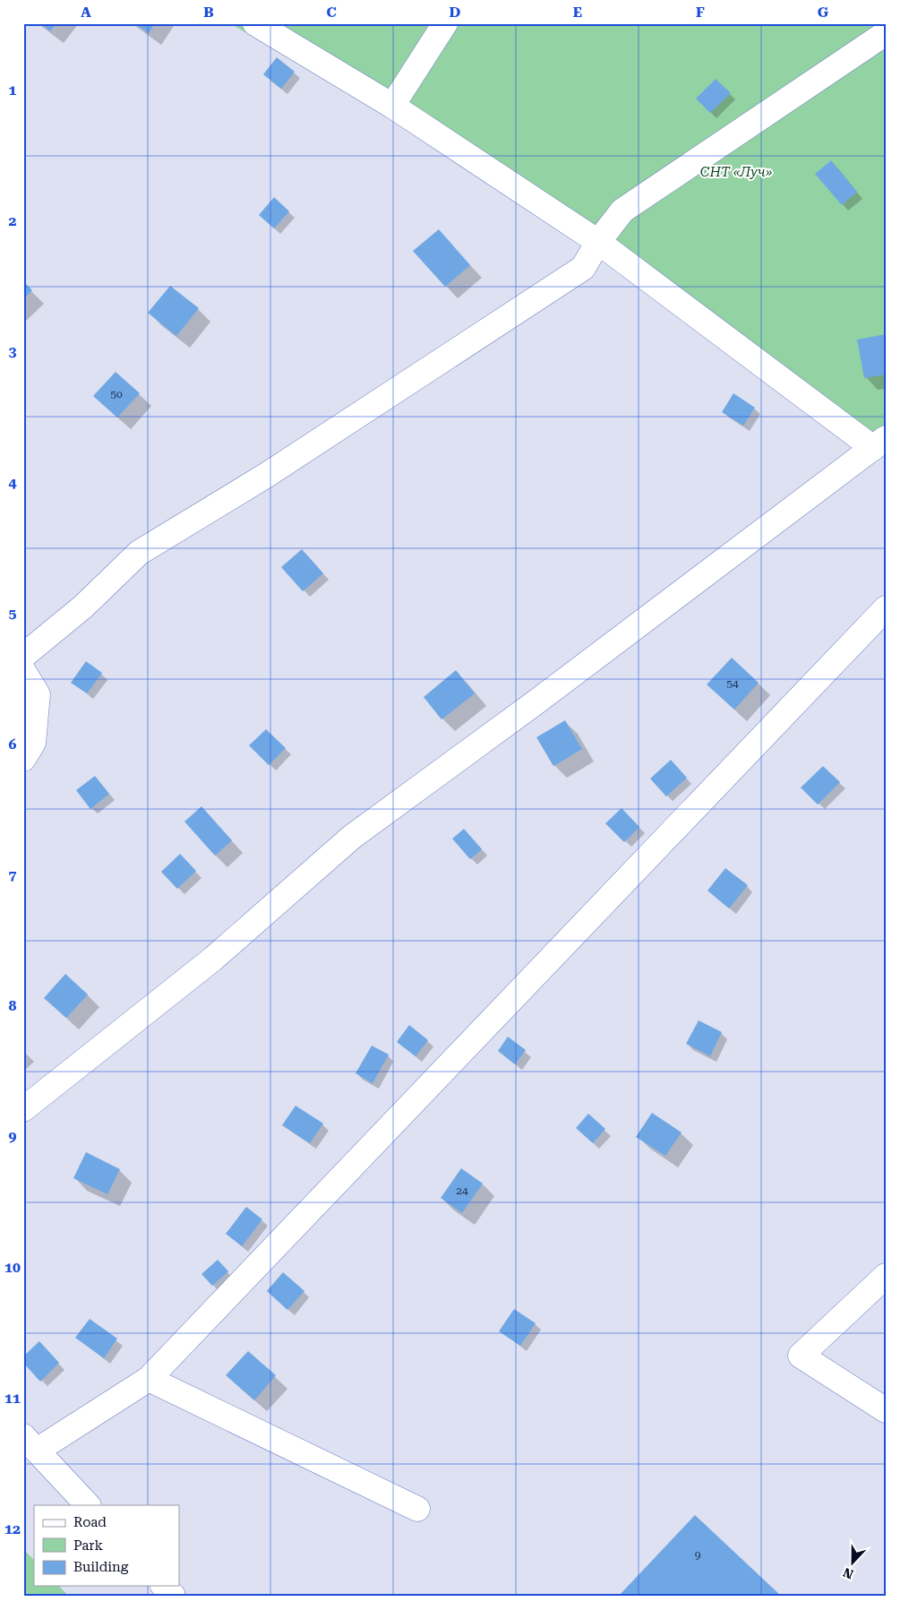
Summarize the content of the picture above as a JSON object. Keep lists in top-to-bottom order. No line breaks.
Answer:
{"parks":["СНТ «Луч»"],"house_numbers":["50","54","24","9"],"legend":["Road","Park","Building"],"north":"bottom","grid":{"columns":["A","B","C","D","E","F","G"],"rows":["1","2","3","4","5","6","7","8","9","10","11","12"]}}
